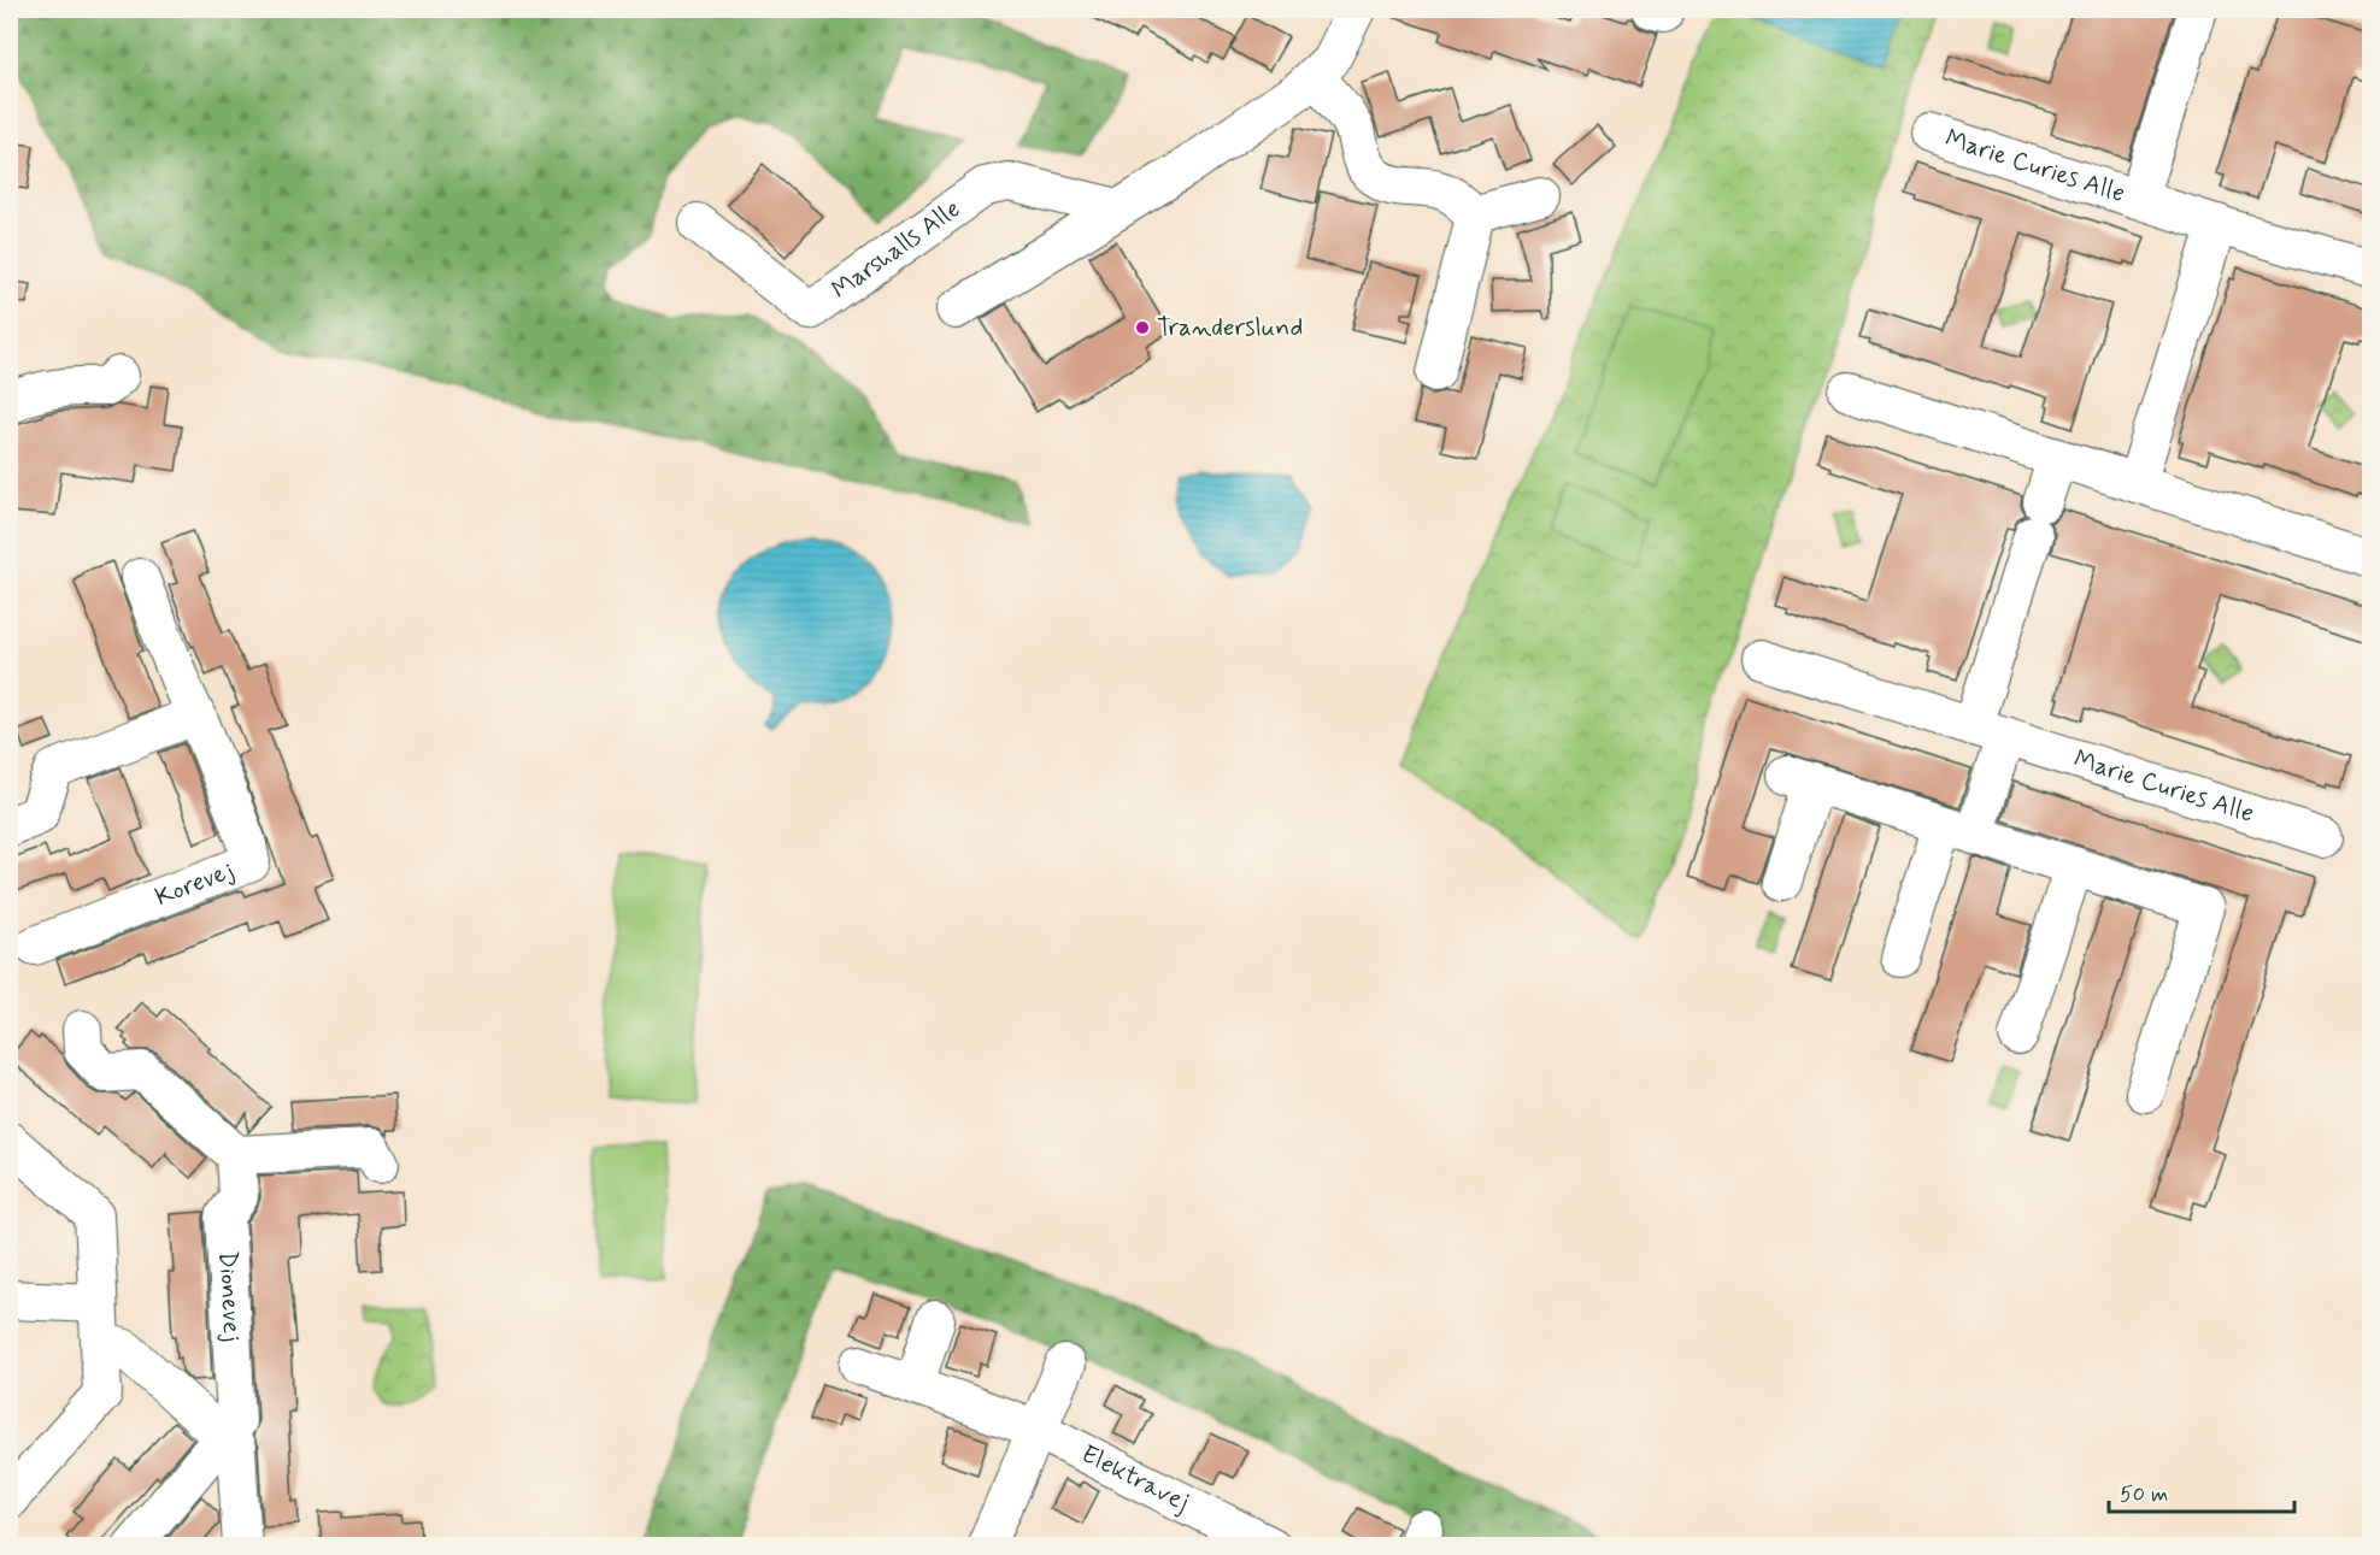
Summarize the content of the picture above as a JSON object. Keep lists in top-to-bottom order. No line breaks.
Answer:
{"streets":{"street":["Marie Curies Alle","Marshalls Alle","Korevej","Dionevej","Elektravej"]},"places":["Tranderslund"],"scale_bar":"50 m"}
